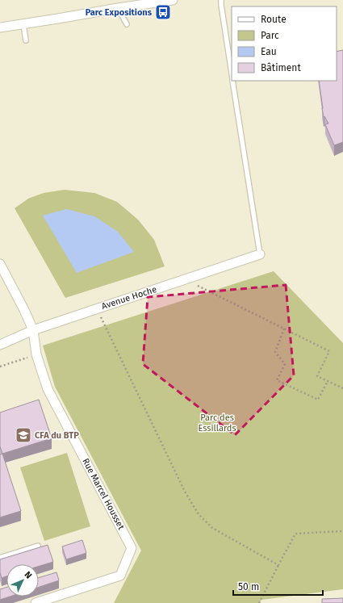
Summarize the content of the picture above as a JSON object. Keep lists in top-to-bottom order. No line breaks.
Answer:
{"streets":{"street":["Avenue Hoche","Rue Marcel Housset"]},"crossings":[["Avenue Hoche","Rue Marcel Housset"]],"parks":["Parc des Essillards"],"places":{"bus stop":["Parc Expositions"],"school or university":["CFA du BTP"]},"legend":["Route","Parc","Eau","Bâtiment"],"scale_bar":"50 m","north":"top right"}
